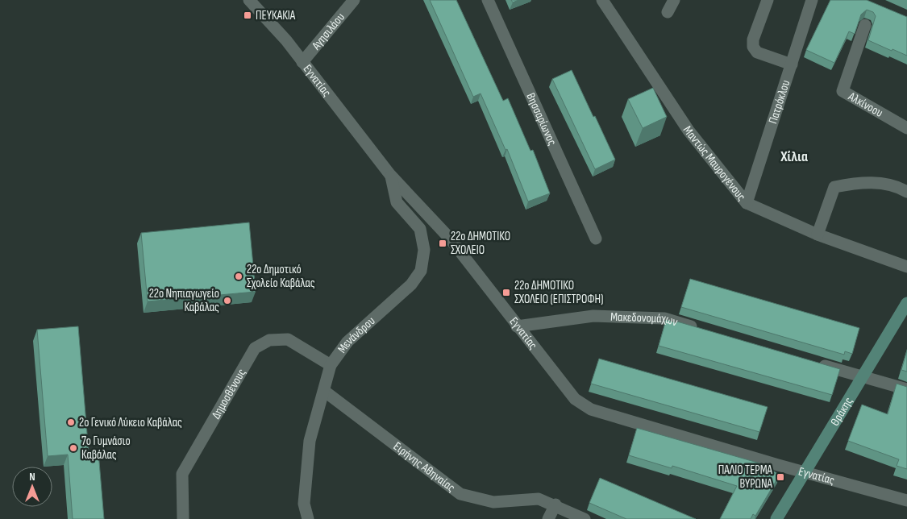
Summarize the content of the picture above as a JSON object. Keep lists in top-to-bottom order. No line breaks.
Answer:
{"streets":{"street":["Αγησιλάου","Εγνατίας","Πατρόκλου","Αλκίνοου","Βησσαρίωνος","Μαντώς Μαυρογένους","Μακεδονομάχων","Μενάνδρου","Δημοσθένους","Θράκης","Ειρήνης Αθηναίας"]},"crossings":[["Αγησιλάου","Εγνατίας"],["Εγνατίας","Μακεδονομάχων"],["Εγνατίας","Μενάνδρου"],["Εγνατίας","Θράκης"],["Πατρόκλου","Μαντώς Μαυρογένους"],["Μενάνδρου","Δημοσθένους"],["Μενάνδρου","Ειρήνης Αθηναίας"]],"districts":["Χίλια"],"places":{"transit":["ΠΕΥΚΑΚΙΑ","22ο ΔΗΜΟΤΙΚΟ ΣΧΟΛΕΙΟ","22ο ΔΗΜΟΤΙΚΟ ΣΧΟΛΕΙΟ (ΕΠΙΣΤΡΟΦΗ)","ΠΑΛΙΟ ΤΕΡΜΑ ΒΥΡΩΝΑ"],"other":["22ο Δημοτικό Σχολείο Καβάλας","22ο Νηπιαγωγείο Καβάλας","2ο Γενικό Λύκειο Καβάλας","7ο Γυμνάσιο Καβάλας"]},"north":"top"}
